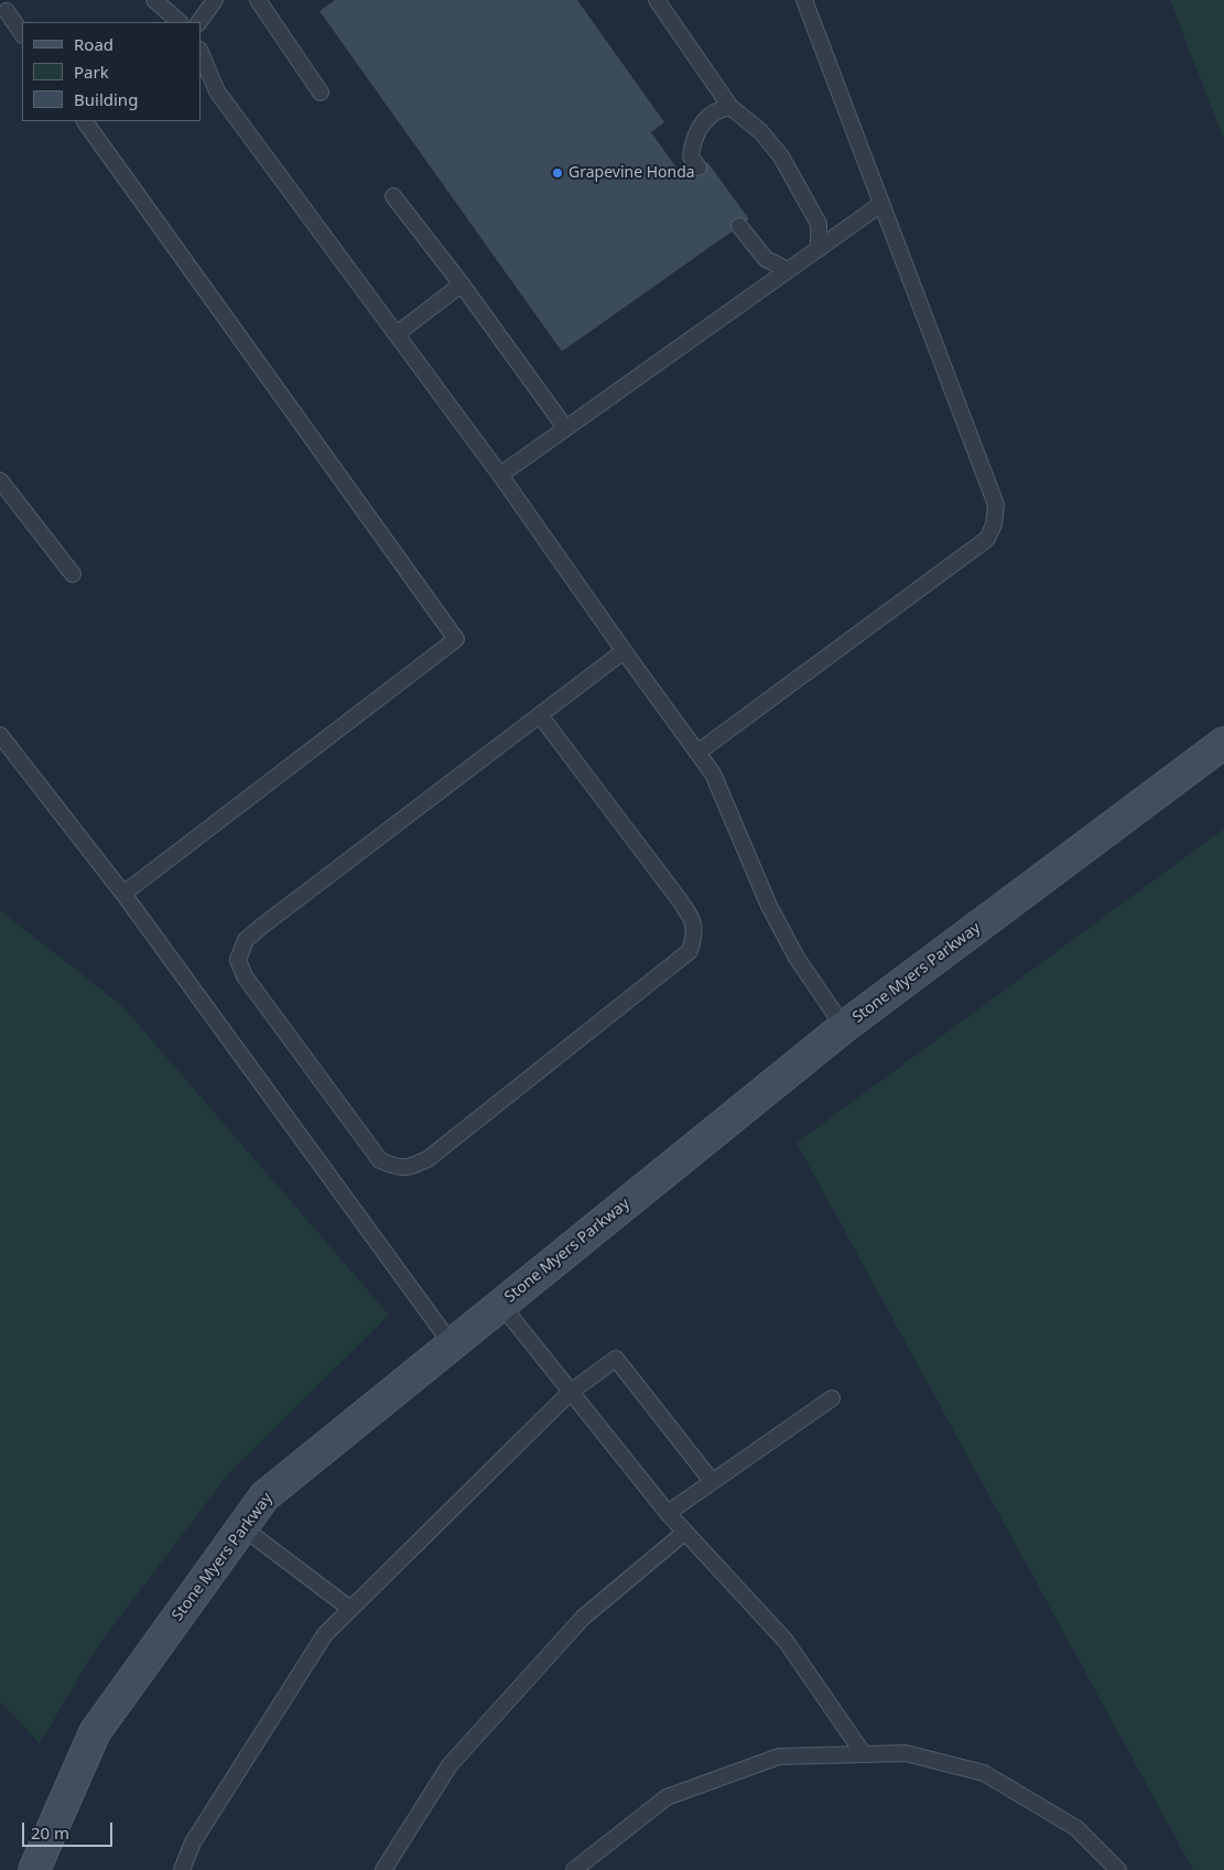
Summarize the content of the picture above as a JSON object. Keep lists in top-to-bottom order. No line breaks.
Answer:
{"streets":{"street":["Stone Myers Parkway"]},"places":["Grapevine Honda"],"legend":["Road","Park","Building"],"scale_bar":"20 m"}
